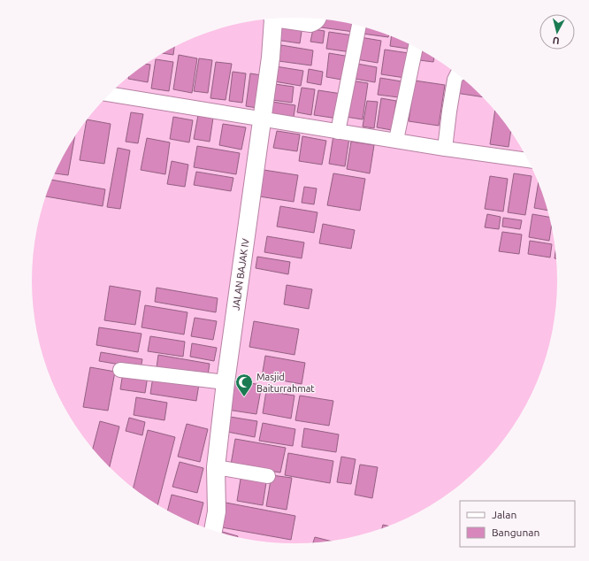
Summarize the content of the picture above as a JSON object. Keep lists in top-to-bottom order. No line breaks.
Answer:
{"streets":{"street":["JALAN BAJAK IV"]},"places":{"mosque":["Masjid Baiturrahmat"]},"legend":["Jalan","Bangunan"],"north":"bottom"}
